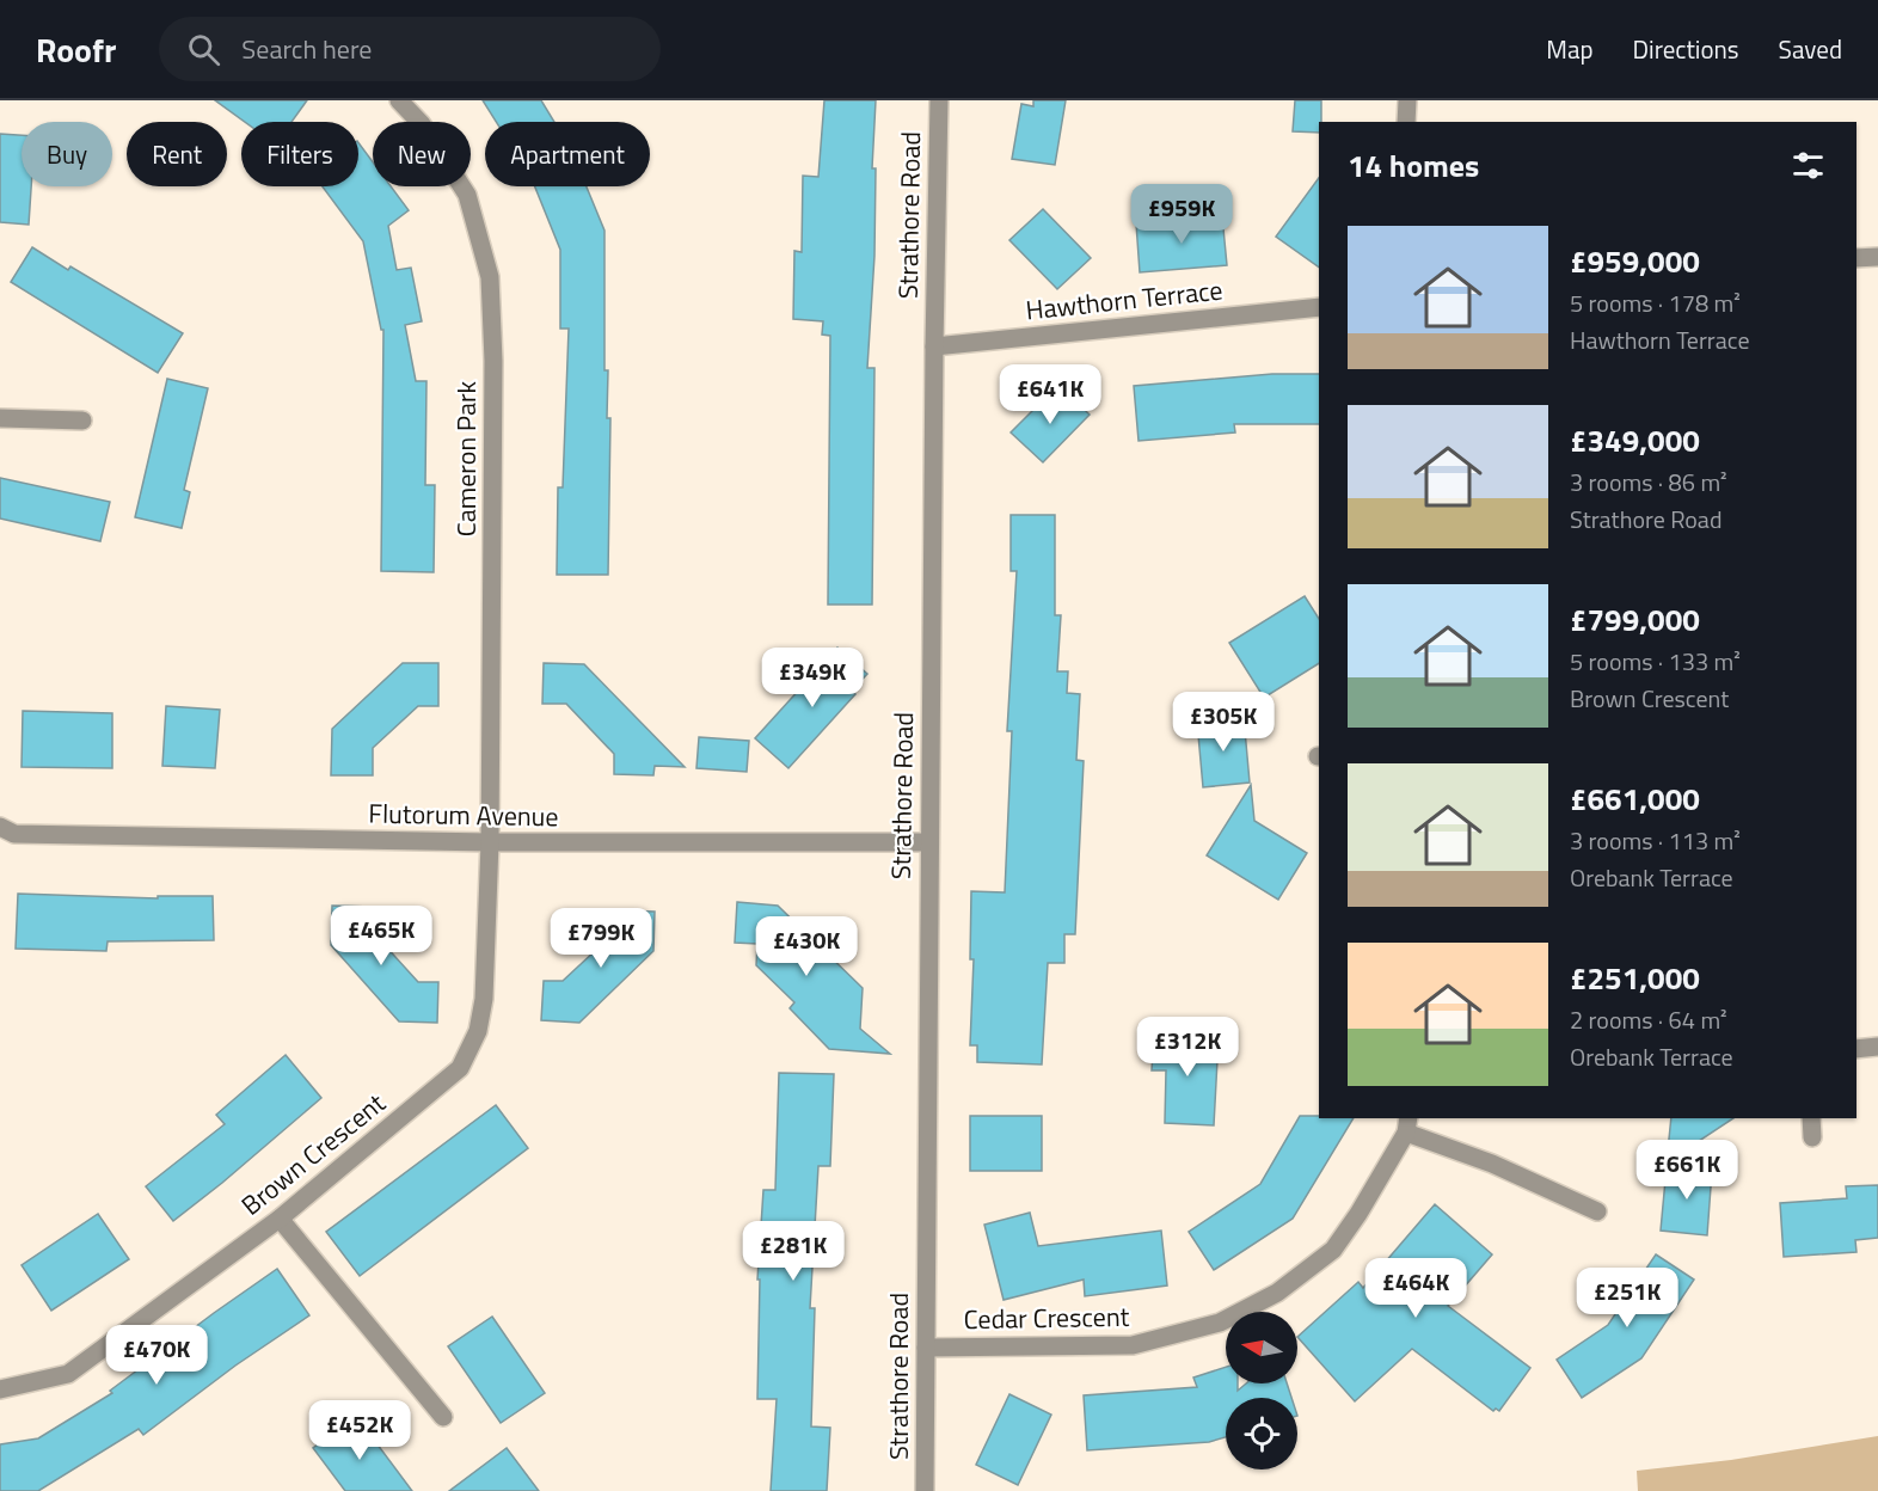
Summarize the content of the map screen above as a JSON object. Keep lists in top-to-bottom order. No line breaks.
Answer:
{"streets":{"street":["Strathore Road","Hawthorn Terrace","Cameron Park","Flutorum Avenue","Brown Crescent","Cedar Crescent"]},"crossings":[["Strathore Road","Hawthorn Terrace"],["Strathore Road","Flutorum Avenue"],["Strathore Road","Cedar Crescent"],["Cameron Park","Flutorum Avenue"],["Cameron Park","Brown Crescent"],["Flutorum Avenue","Brown Crescent"]],"north":"left","page":{"header":"Roofr","search":"Search here","nav":["Map","Directions","Saved"],"chip":["Buy","Rent","Filters","New","Apartment"],"heading":"14 homes","price":["£959K","£641K","£349K","£305K","£465K","£799K","£430K","£312K","£661K","£281K","£464K","£251K","£470K","£452K"],"list":[{"name":"£959,000","note":"5 rooms · 178 m² · Hawthorn Terrace"},{"name":"£349,000","note":"3 rooms · 86 m² · Strathore Road"},{"name":"£799,000","note":"5 rooms · 133 m² · Brown Crescent"},{"name":"£661,000","note":"3 rooms · 113 m² · Orebank Terrace"},{"name":"£251,000","note":"2 rooms · 64 m² · Orebank Terrace"}]}}
